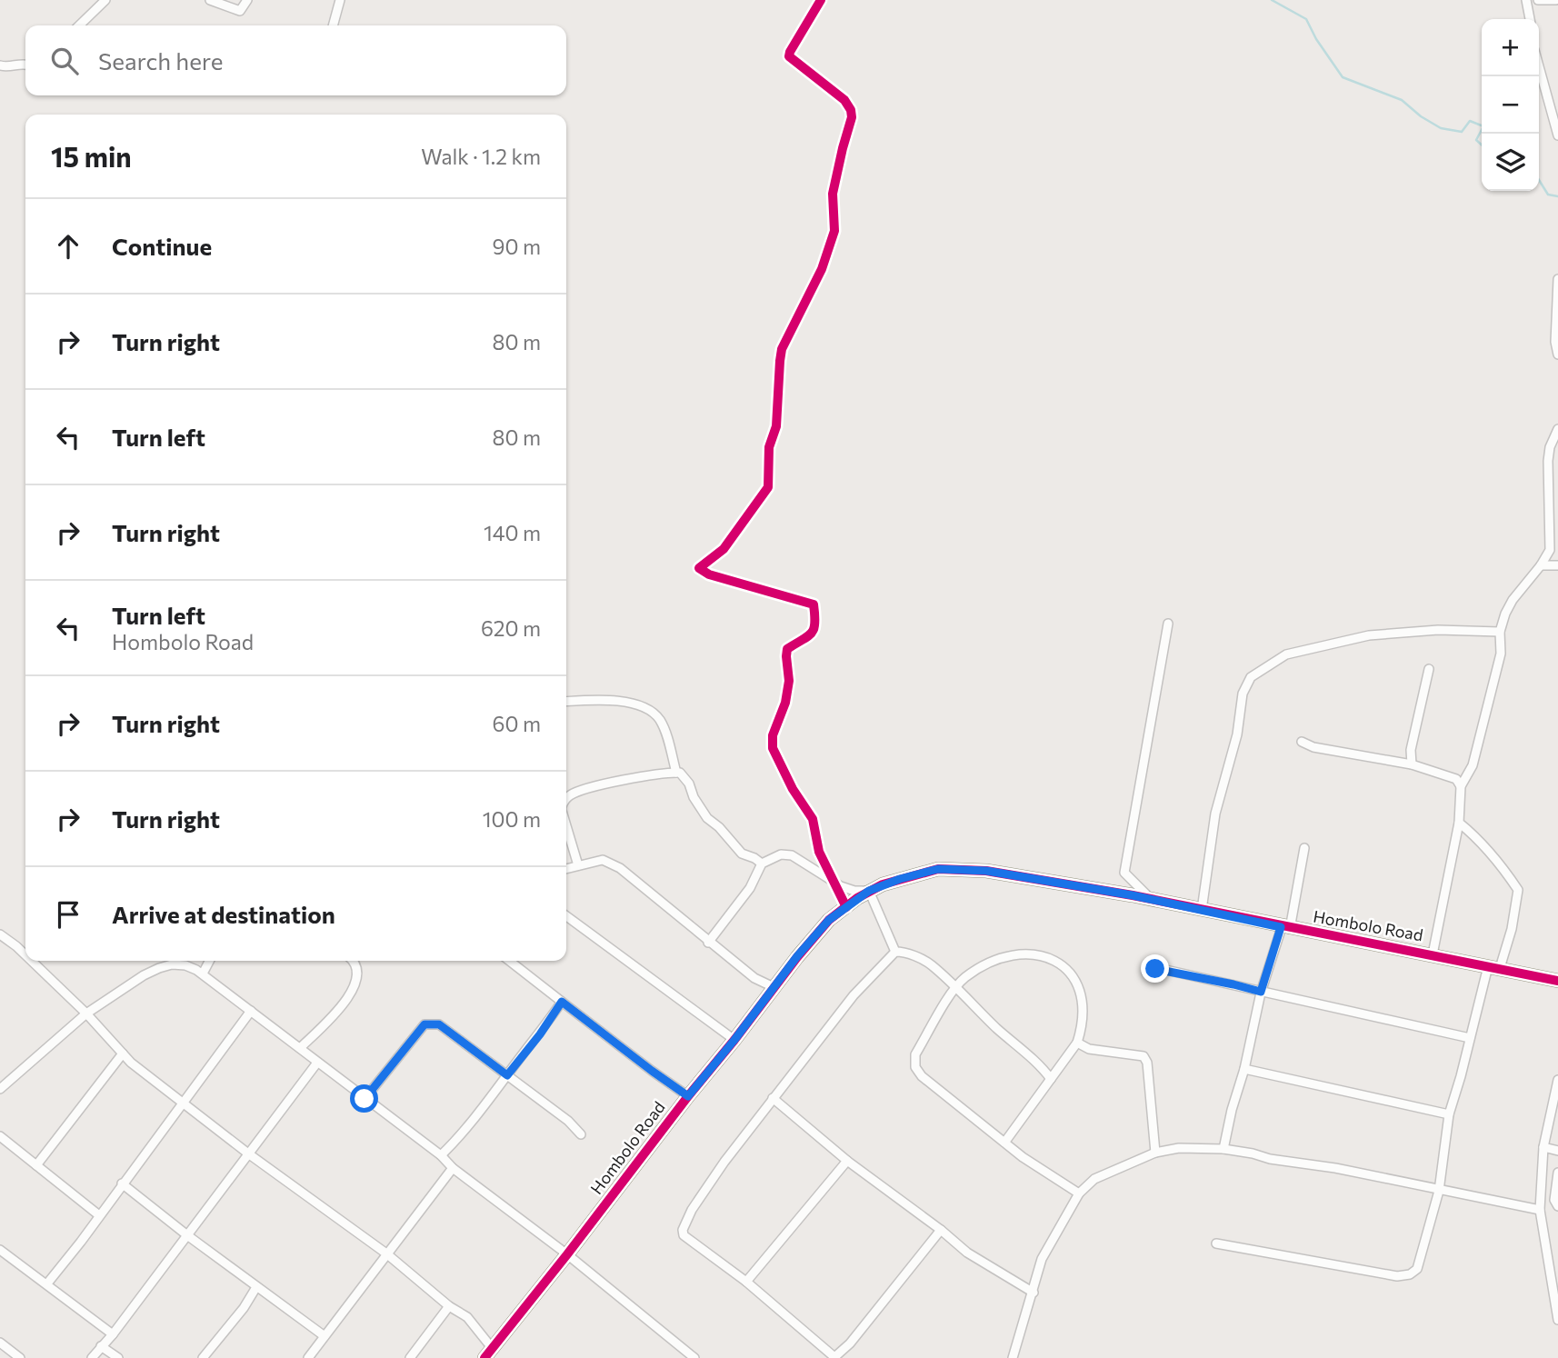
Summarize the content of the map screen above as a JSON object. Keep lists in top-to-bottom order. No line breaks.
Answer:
{"streets":{"street":["Hombolo Road"]},"page":{"map_buttons":["+","−"],"search":"Search here","heading":["15 min","Walk · 1.2 km"],"list":[["Continue","90 m"],["Turn right","80 m"],["Turn left","80 m"],["Turn right","140 m"],["Turn left","Hombolo Road","620 m"],["Turn right","60 m"],["Turn right","100 m"],"Arrive at destination"]}}
